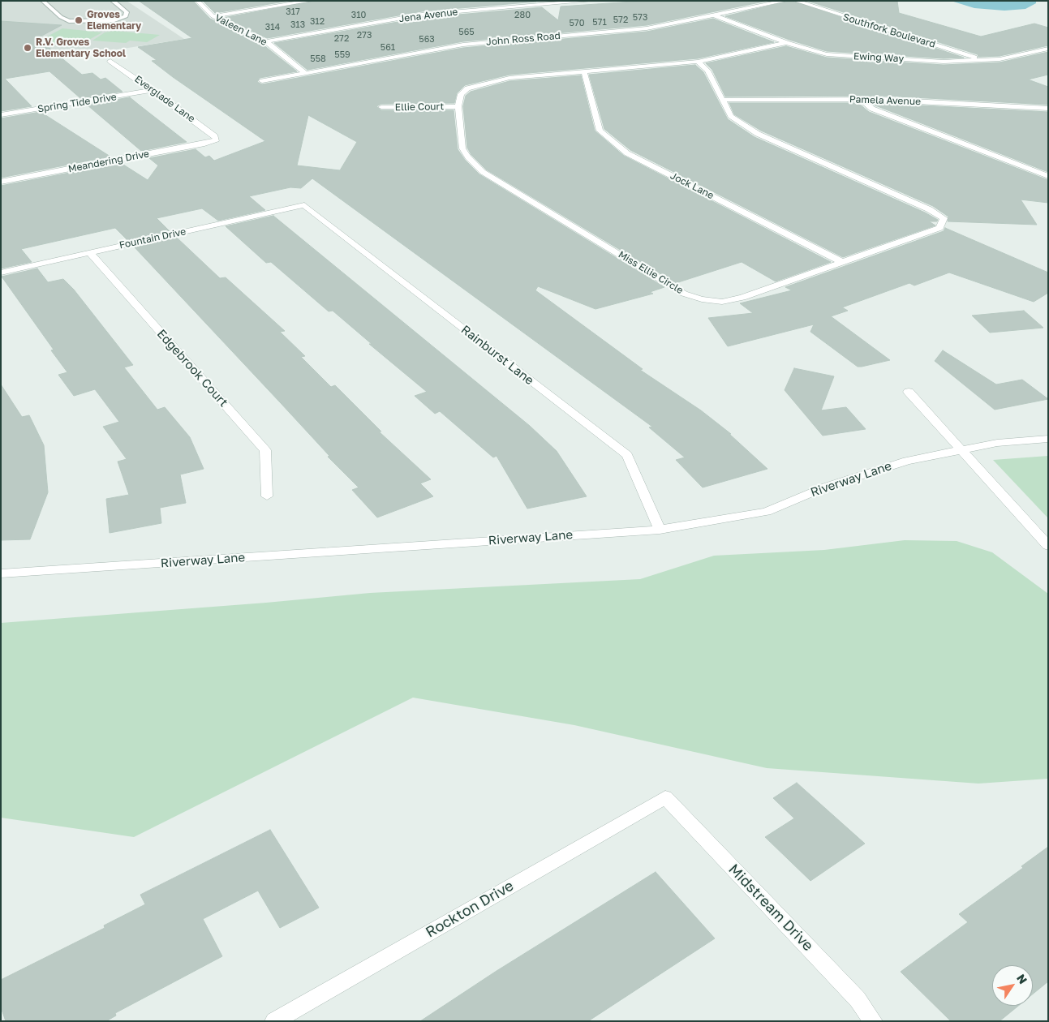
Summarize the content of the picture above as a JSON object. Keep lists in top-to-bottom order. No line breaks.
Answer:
{"streets":{"street":["Jena Avenue","Valeen Lane","Southfork Boulevard","John Ross Road","Ewing Way","Everglade Lane","Pamela Avenue","Spring Tide Drive","Ellie Court","Meandering Drive","Jock Lane","Fountain Drive","Miss Ellie Circle","Rainburst Lane","Edgebrook Court","Riverway Lane","Midstream Drive","Rockton Drive"]},"crossings":[["Jena Avenue","Valeen Lane"],["Valeen Lane","John Ross Road"],["Southfork Boulevard","Ewing Way"],["John Ross Road","Ewing Way"],["Ewing Way","Miss Ellie Circle"],["Everglade Lane","Spring Tide Drive"],["Everglade Lane","Meandering Drive"],["Pamela Avenue","Miss Ellie Circle"],["Ellie Court","Miss Ellie Circle"],["Jock Lane","Miss Ellie Circle"],["Fountain Drive","Rainburst Lane"],["Fountain Drive","Edgebrook Court"],["Rainburst Lane","Riverway Lane"],["Midstream Drive","Rockton Drive"]],"places":["Groves Elementary","R.V. Groves Elementary School"],"house_numbers":["317","310","280","573","572","312","571","570","313","314","565","273","272","563","561","559","558"],"north":"top right"}
